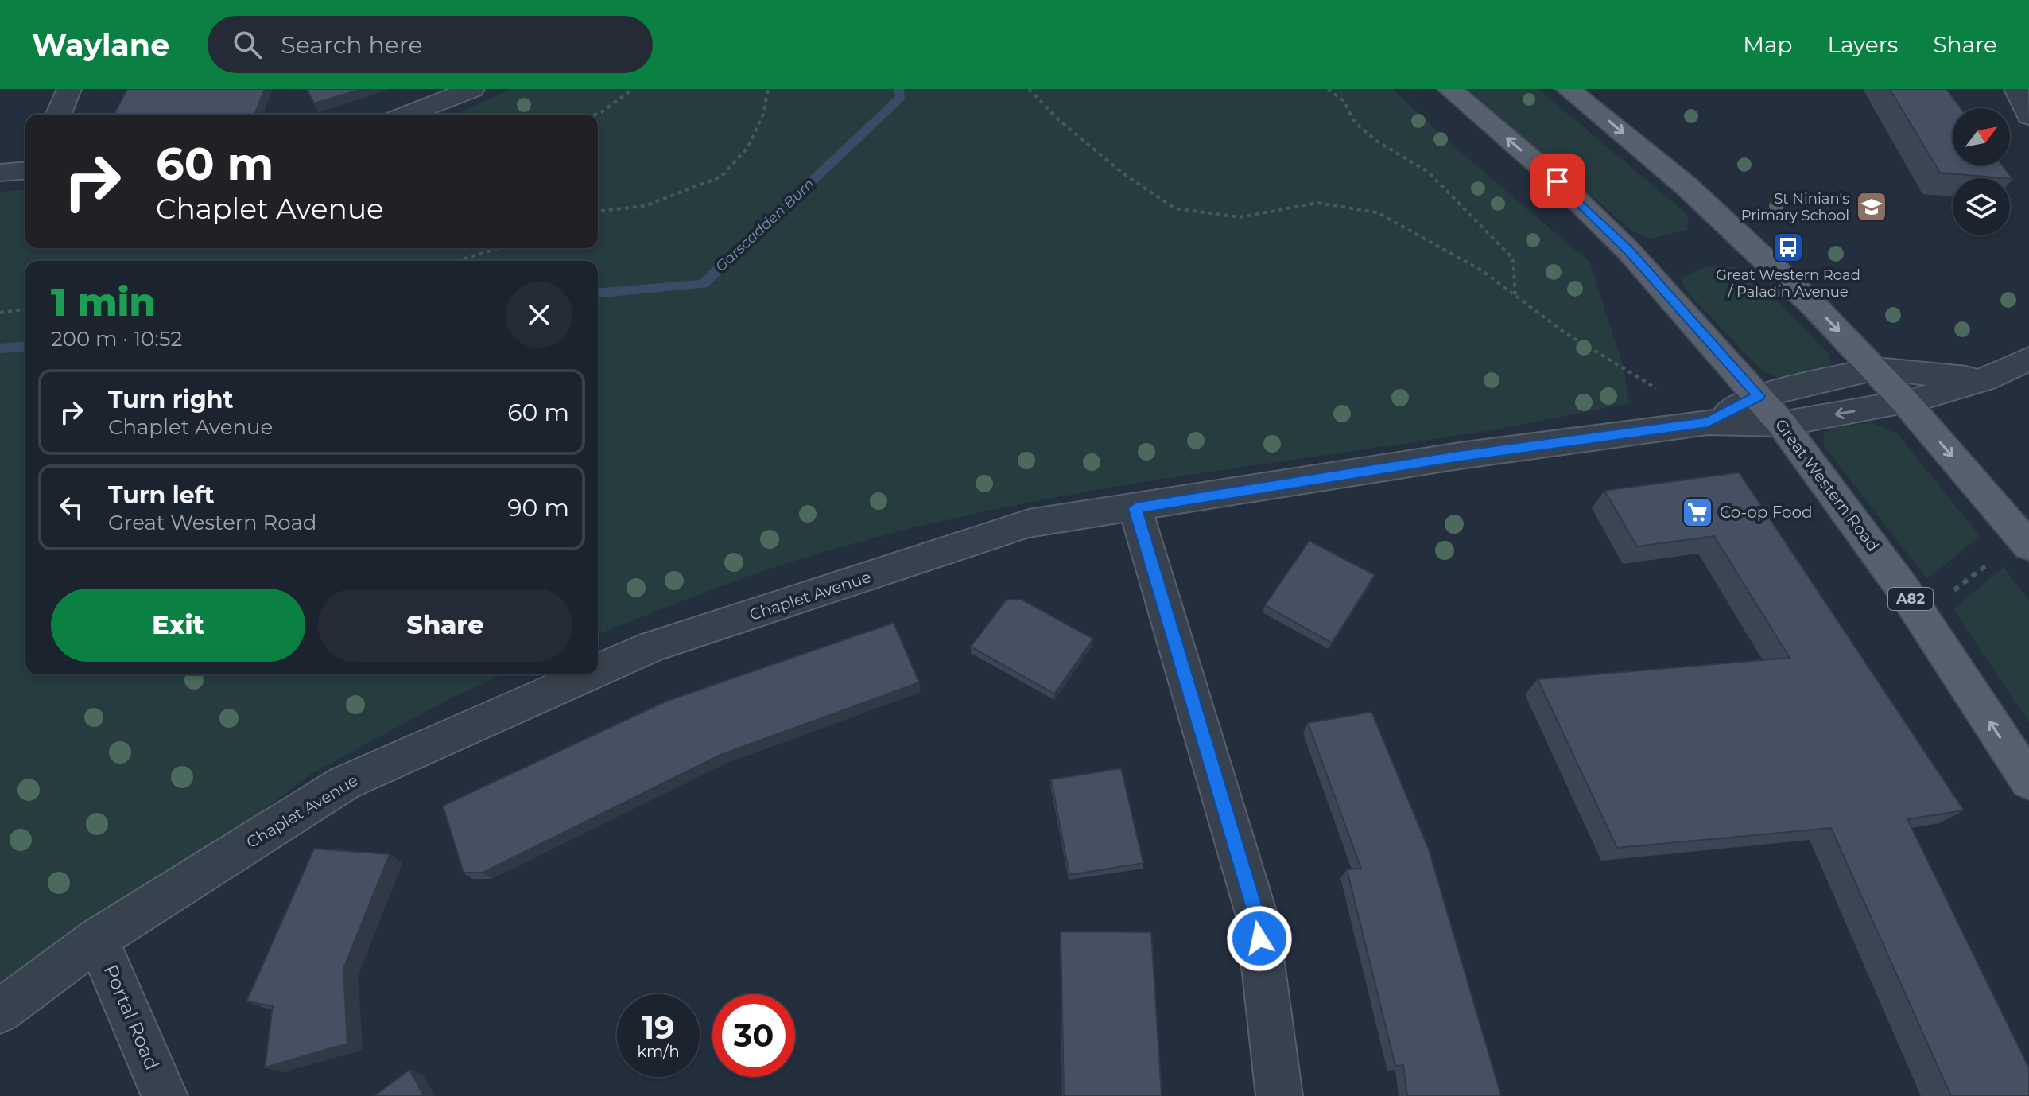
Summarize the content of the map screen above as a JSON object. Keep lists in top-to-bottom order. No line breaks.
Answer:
{"streets":{"main road":["Great Western Road","A82"],"street":["Chaplet Avenue","Portal Road"]},"crossings":[["Great Western Road","Chaplet Avenue"],["Chaplet Avenue","Portal Road"]],"water":["Garscadden Burn"],"places":{"school or university":["St Ninian's Primary School"],"bus stop":["Great Western Road / Paladin Avenue"],"supermarket":["Co-op Food"]},"north":"top right","page":{"header":"Waylane","search":"Search here","nav":["Map","Layers","Share"],"turn":["60 m","Chaplet Avenue"],"heading":["1 min","200 m · 10:52"],"list":[{"name":"Turn right","note":"Chaplet Avenue","value":"60 m"},{"name":"Turn left","note":"Great Western Road","value":"90 m"}],"buttons":["Exit","Share"],"speed":"19 km/h","limit":"30"}}
